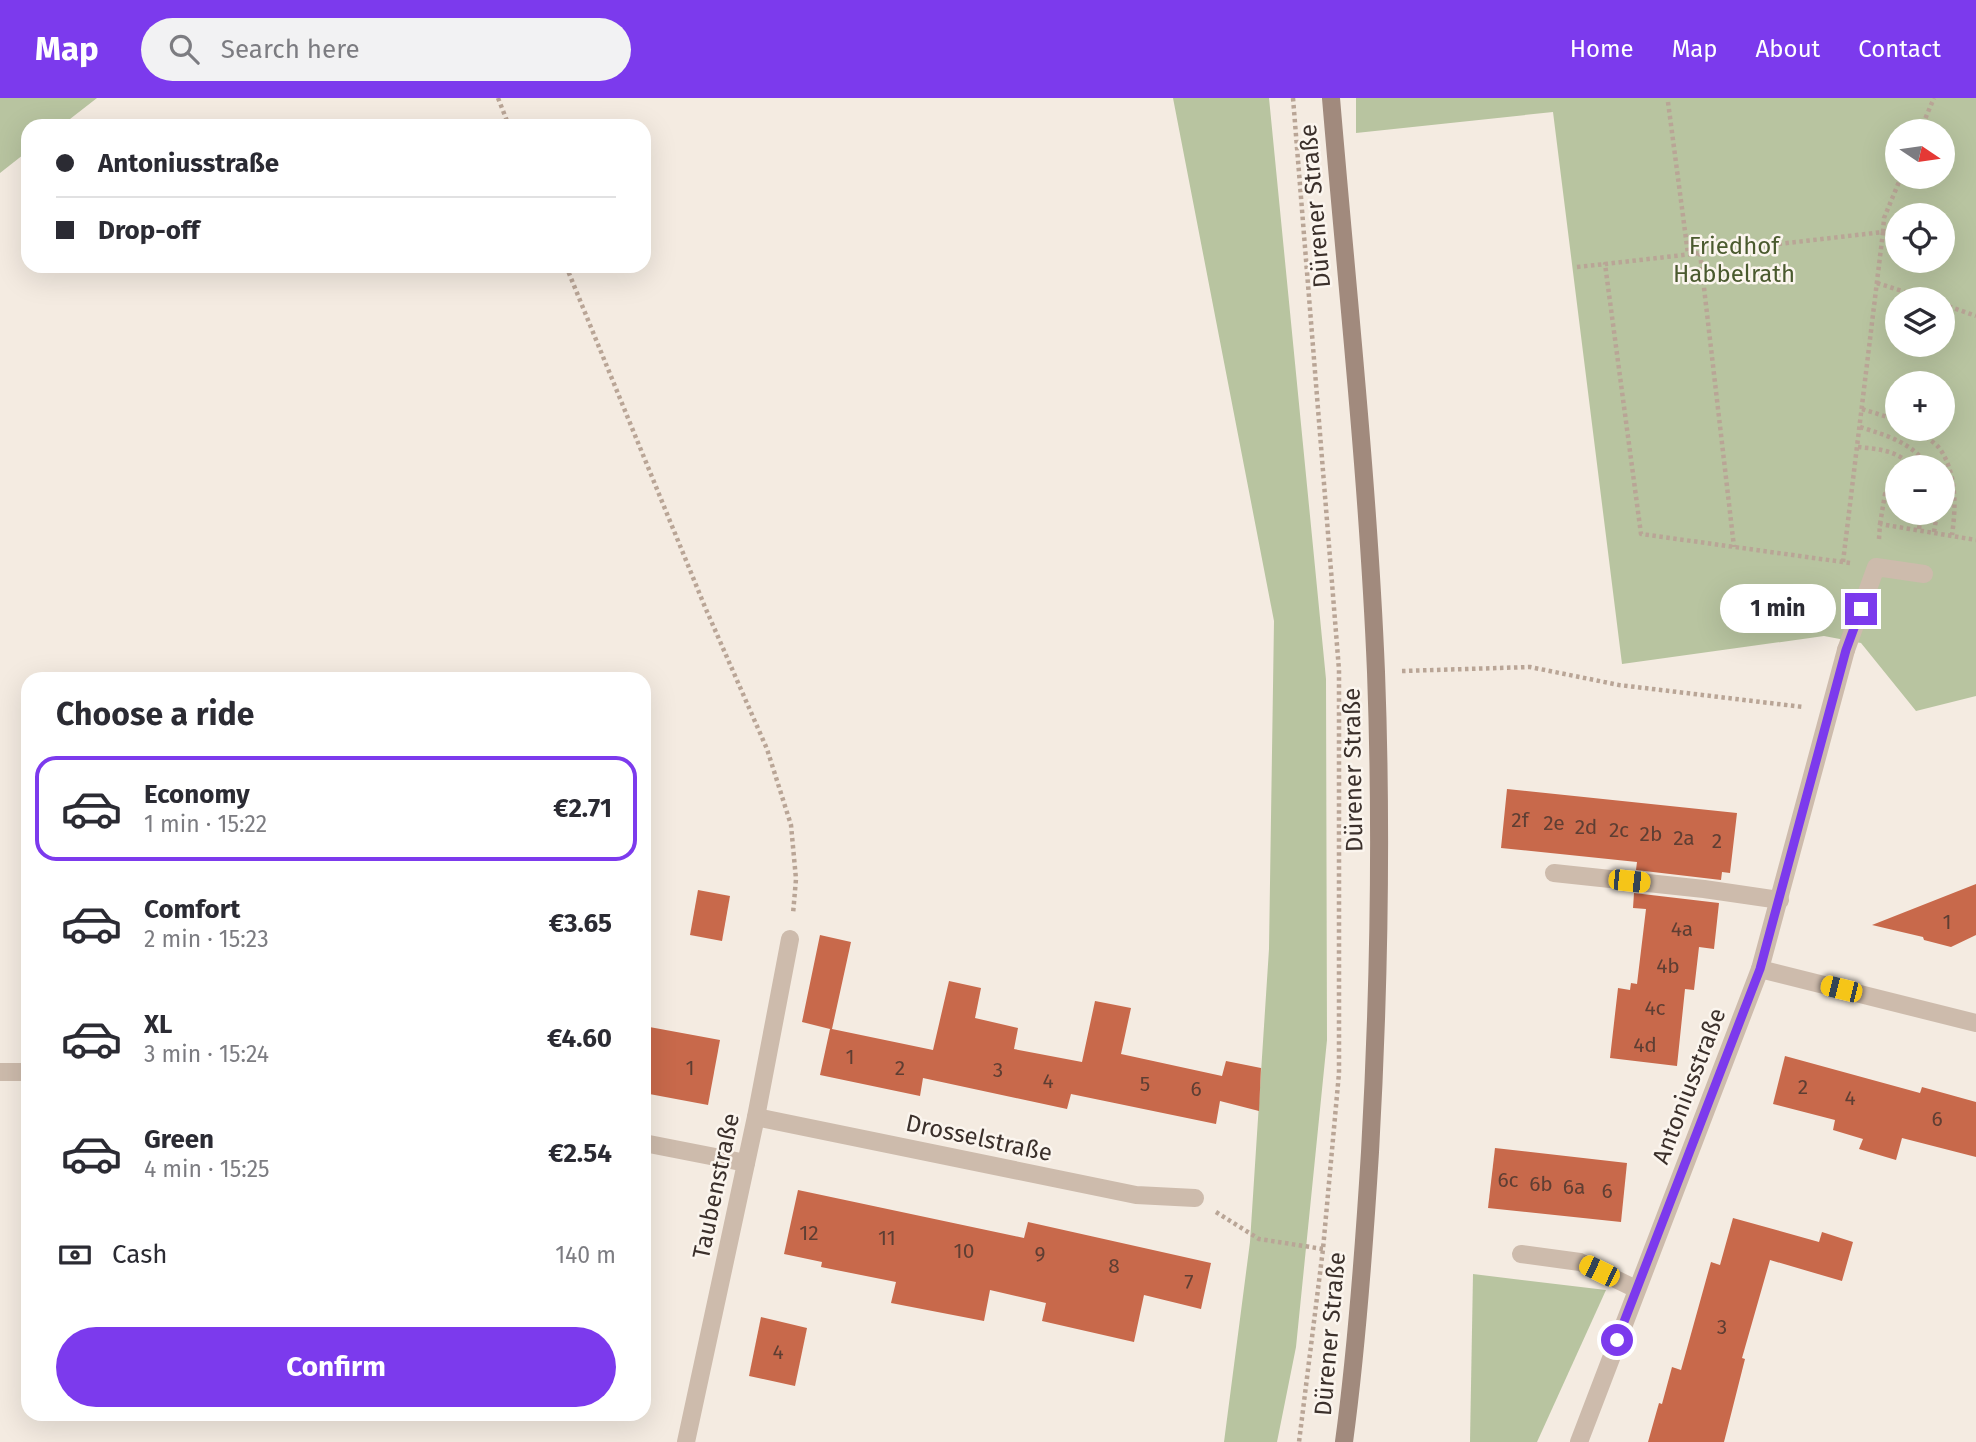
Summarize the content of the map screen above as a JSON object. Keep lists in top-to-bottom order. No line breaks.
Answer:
{"streets":{"main road":["Dürener Straße"],"street":["Antoniusstraße","Drosselstraße","Taubenstraße"]},"crossings":[["Drosselstraße","Taubenstraße"]],"parks":["Friedhof Habbelrath"],"house_numbers":["2f","2e","2d","2c","2b","2a","2","1","4a","4b","4c","4d","1","1","2","3","4","5","2","6","4","6","6c","6b","6a","6","12","11","10","9","8","7","3","4"],"north":"right","page":{"header":"Map","search":"Search here","nav":["Home","Map","About","Contact"],"map_buttons":["+","−"],"banner":["Antoniusstraße","Drop-off"],"bubble":"1 min","heading":"Choose a ride","list":[{"name":"Economy","note":"1 min · 15:22","value":"€2.71"},{"name":"Comfort","note":"2 min · 15:23","value":"€3.65"},{"name":"XL","note":"3 min · 15:24","value":"€4.60"},{"name":"Green","note":"4 min · 15:25","value":"€2.54"}],"pay":["Cash","140 m"],"buttons":"Confirm"}}
